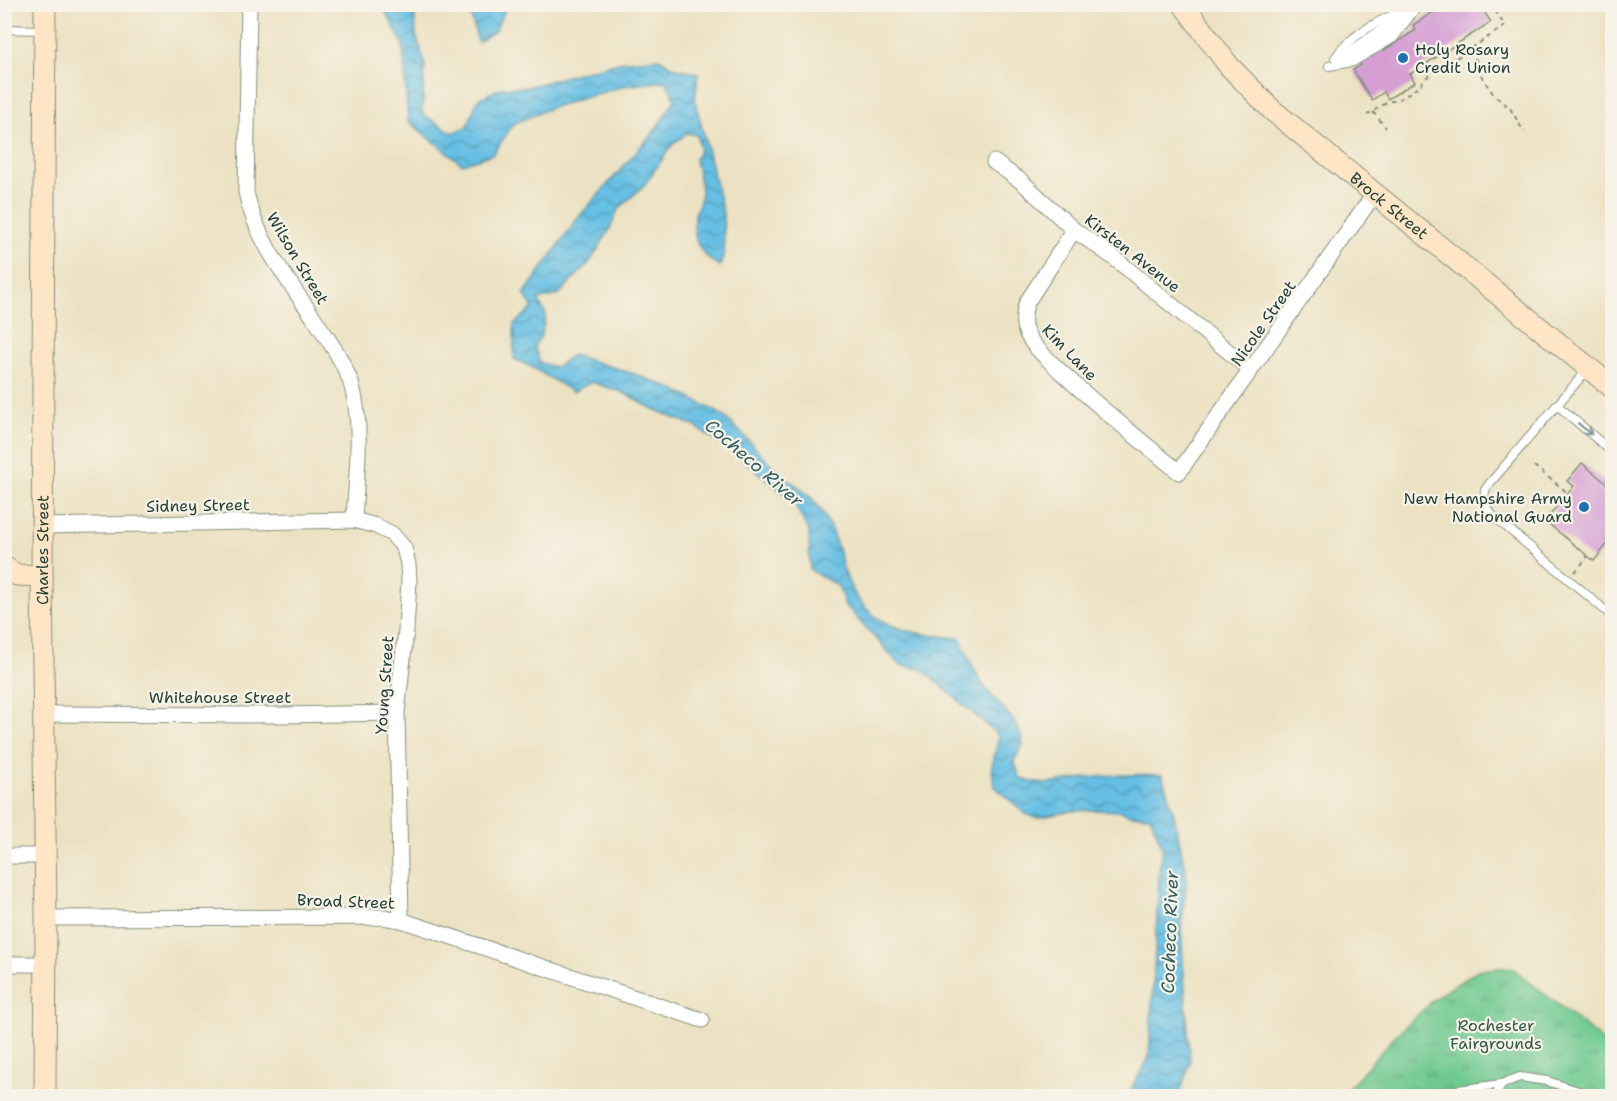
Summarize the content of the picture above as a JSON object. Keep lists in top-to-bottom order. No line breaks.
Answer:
{"streets":{"street":["Brock Street","Kirsten Avenue","Wilson Street","Nicole Street","Kim Lane","Sidney Street","Charles Street","Young Street","Whitehouse Street","Broad Street"]},"crossings":[["Brock Street","Nicole Street"],["Kirsten Avenue","Nicole Street"],["Kirsten Avenue","Kim Lane"],["Wilson Street","Sidney Street"],["Wilson Street","Young Street"],["Nicole Street","Kim Lane"],["Sidney Street","Charles Street"],["Sidney Street","Young Street"],["Charles Street","Whitehouse Street"],["Charles Street","Broad Street"],["Young Street","Whitehouse Street"],["Young Street","Broad Street"]],"water":["Cocheco River"],"parks":["Rochester Fairgrounds"],"places":["Holy Rosary Credit Union","New Hampshire Army National Guard"]}
